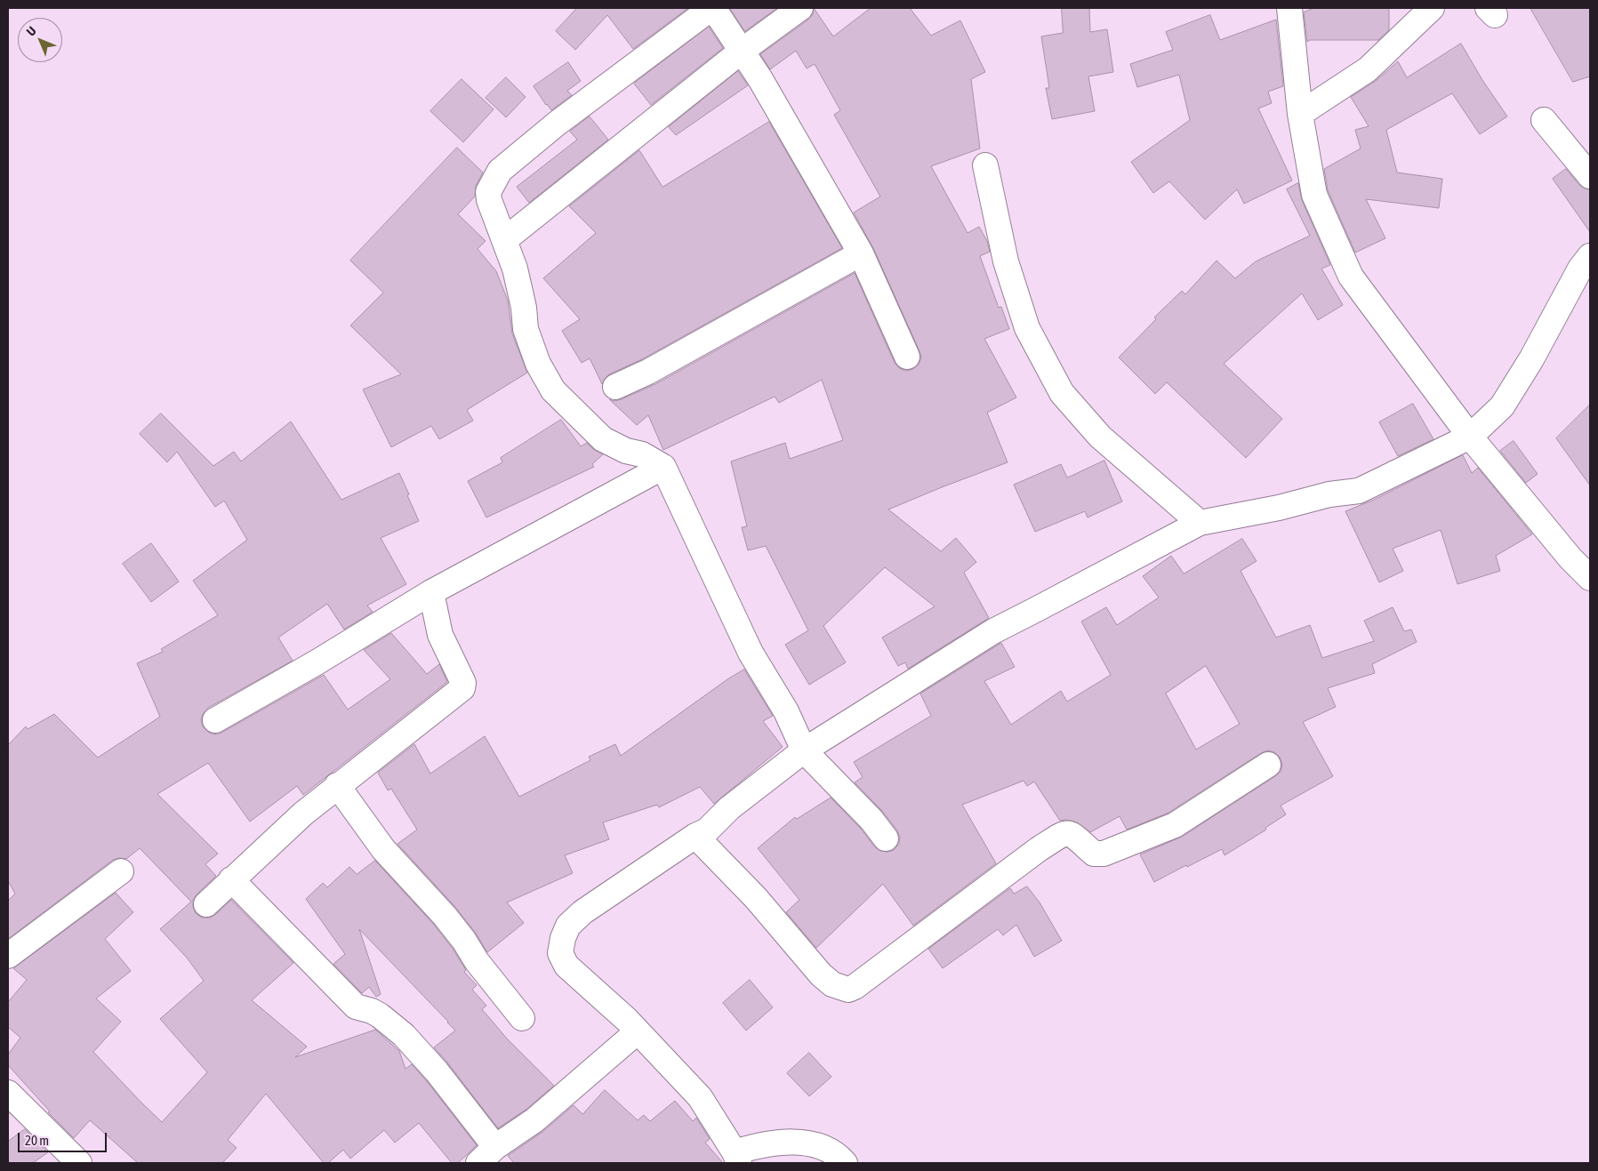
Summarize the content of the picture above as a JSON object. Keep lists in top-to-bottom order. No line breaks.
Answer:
{"scale_bar":"20 m","north":"top left"}
